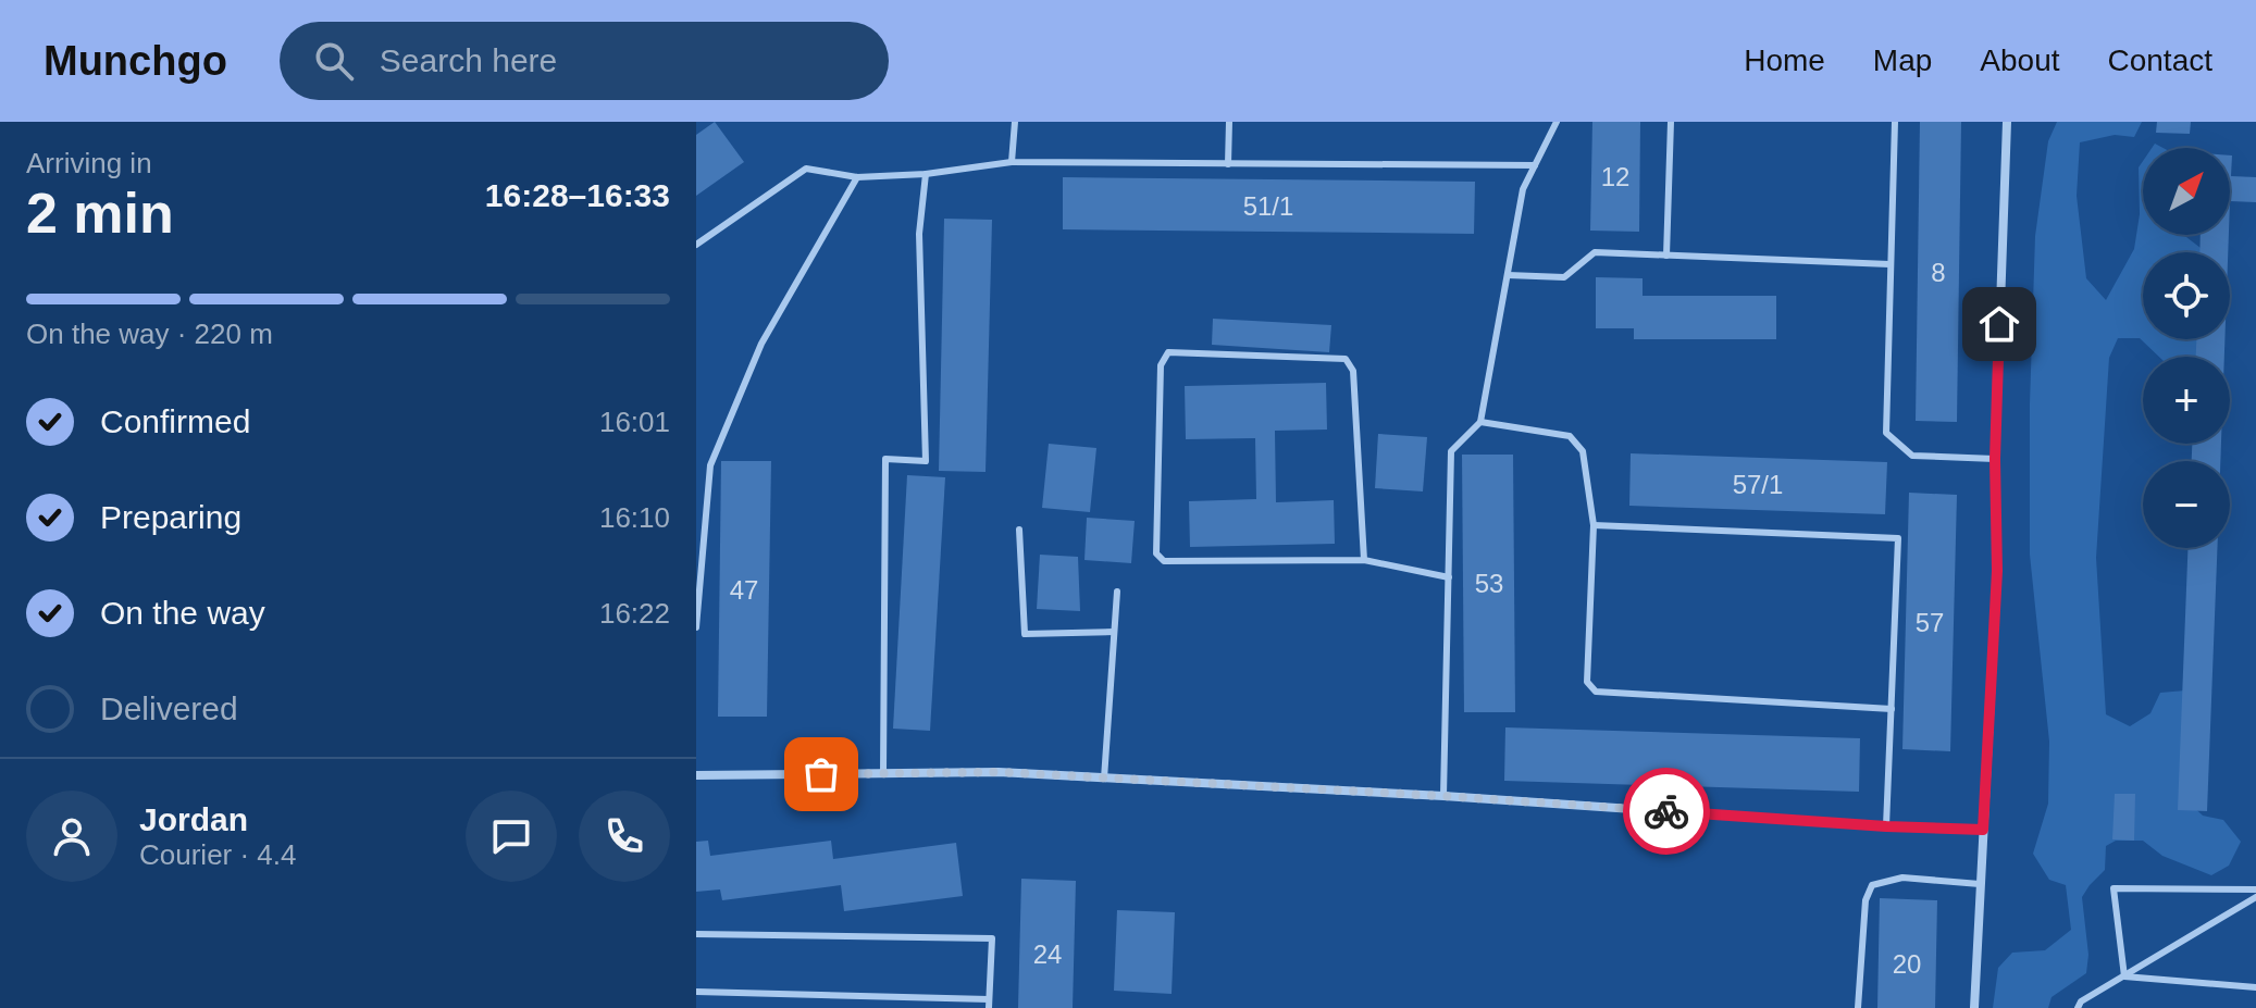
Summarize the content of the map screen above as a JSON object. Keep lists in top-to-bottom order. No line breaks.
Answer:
{"house_numbers":["12","51/1","8","57/1","53","47","57","24","20"],"north":"top right","page":{"header":"Munchgo","search":"Search here","nav":["Home","Map","About","Contact"],"heading":["2 min","Arriving in","16:28–16:33"],"panel":["Jordan","Courier · 4.4"],"map_buttons":["+","−"],"bar":"On the way · 220 m","list":[["Confirmed","16:01"],["Preparing","16:10"],["On the way","16:22"],"Delivered"]}}
